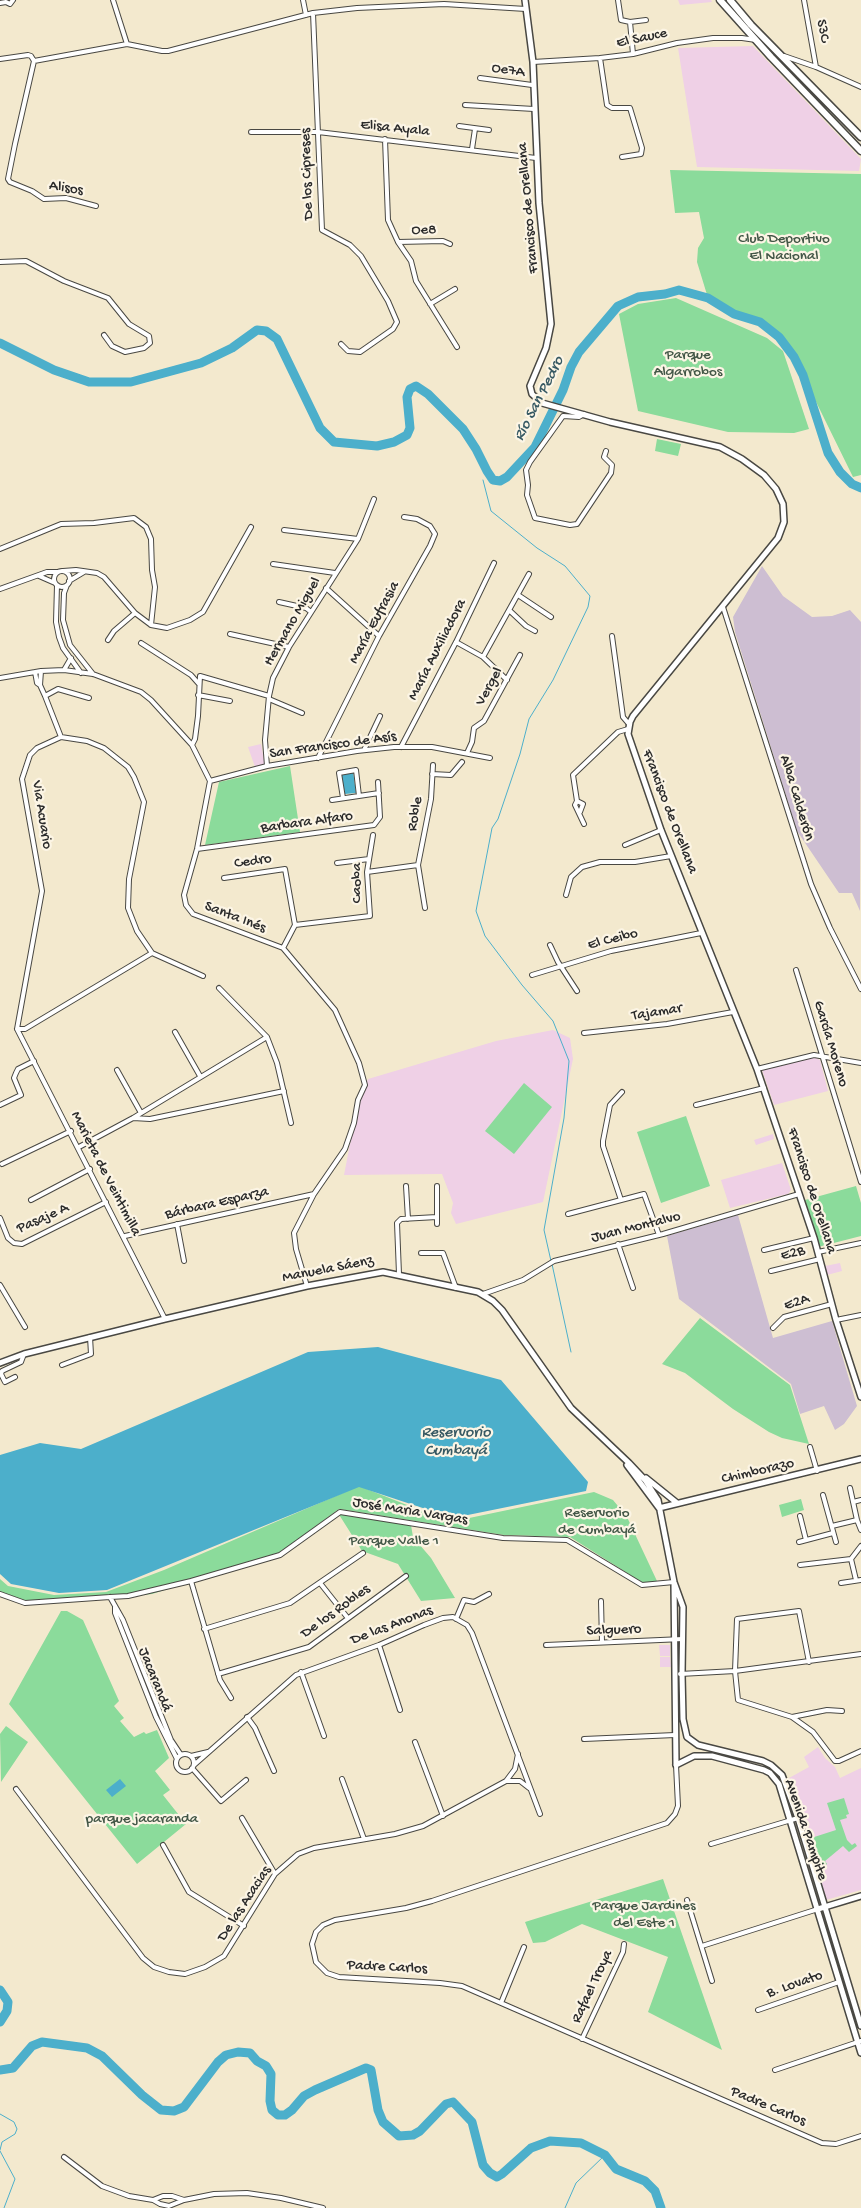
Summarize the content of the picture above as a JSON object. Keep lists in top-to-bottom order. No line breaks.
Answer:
{"streets":{"street":["S3C","El Sauce","Oe7A","Elisa Ayala","De los Cipreses","Alisos","Francisco de Orellana","Oe8","Hermano Miguel","María Eufrasia","María Auxiliadora","Vergel","San Francisco de Asís","Alba Calderón","Roble","Via Acuario","Barbara Alfaro","Cedro","Caoba","Santa Inés","El Ceibo","Tajamar","García Moreno","Marieta de Veintimilla","Bárbara Esparza","Pasaje A","Juan Montalvo","E2B","Manuela Sáenz","E2A","Chimborazo","José Maria Vargas","De los Robles","De las Anonas","Salguero","Jacarandá","Avenida Pampite","De las Acacias","Padre Carlos","B. Lovato","Rafael Troya"]},"crossings":[["El Sauce","Francisco de Orellana"],["Oe7A","Francisco de Orellana"],["Elisa Ayala","De los Cipreses"],["Elisa Ayala","Francisco de Orellana"],["Francisco de Orellana","El Ceibo"],["Francisco de Orellana","Tajamar"],["Francisco de Orellana","Juan Montalvo"],["Francisco de Orellana","E2B"],["Francisco de Orellana","E2A"],["Hermano Miguel","San Francisco de Asís"],["María Eufrasia","San Francisco de Asís"],["María Auxiliadora","San Francisco de Asís"],["Vergel","San Francisco de Asís"],["San Francisco de Asís","Santa Inés"],["Via Acuario","Marieta de Veintimilla"],["Barbara Alfaro","Santa Inés"],["Cedro","Caoba"],["Santa Inés","Bárbara Esparza"],["Santa Inés","Manuela Sáenz"],["Marieta de Veintimilla","Bárbara Esparza"],["Marieta de Veintimilla","Pasaje A"],["Marieta de Veintimilla","Manuela Sáenz"],["Juan Montalvo","Manuela Sáenz"],["Manuela Sáenz","Chimborazo"],["José Maria Vargas","Jacarandá"],["De las Anonas","Jacarandá"],["Avenida Pampite","Padre Carlos"],["Avenida Pampite","B. Lovato"],["Padre Carlos","Rafael Troya"]],"water":["Río San Pedro","Reservorio Cumbayá"],"parks":["Club Deportivo El Nacional","Parque Algarrobos","Reservorio de Cumbayá","Parque Valle 1","parque jacaranda","Parque Jardines del Este 1"]}
